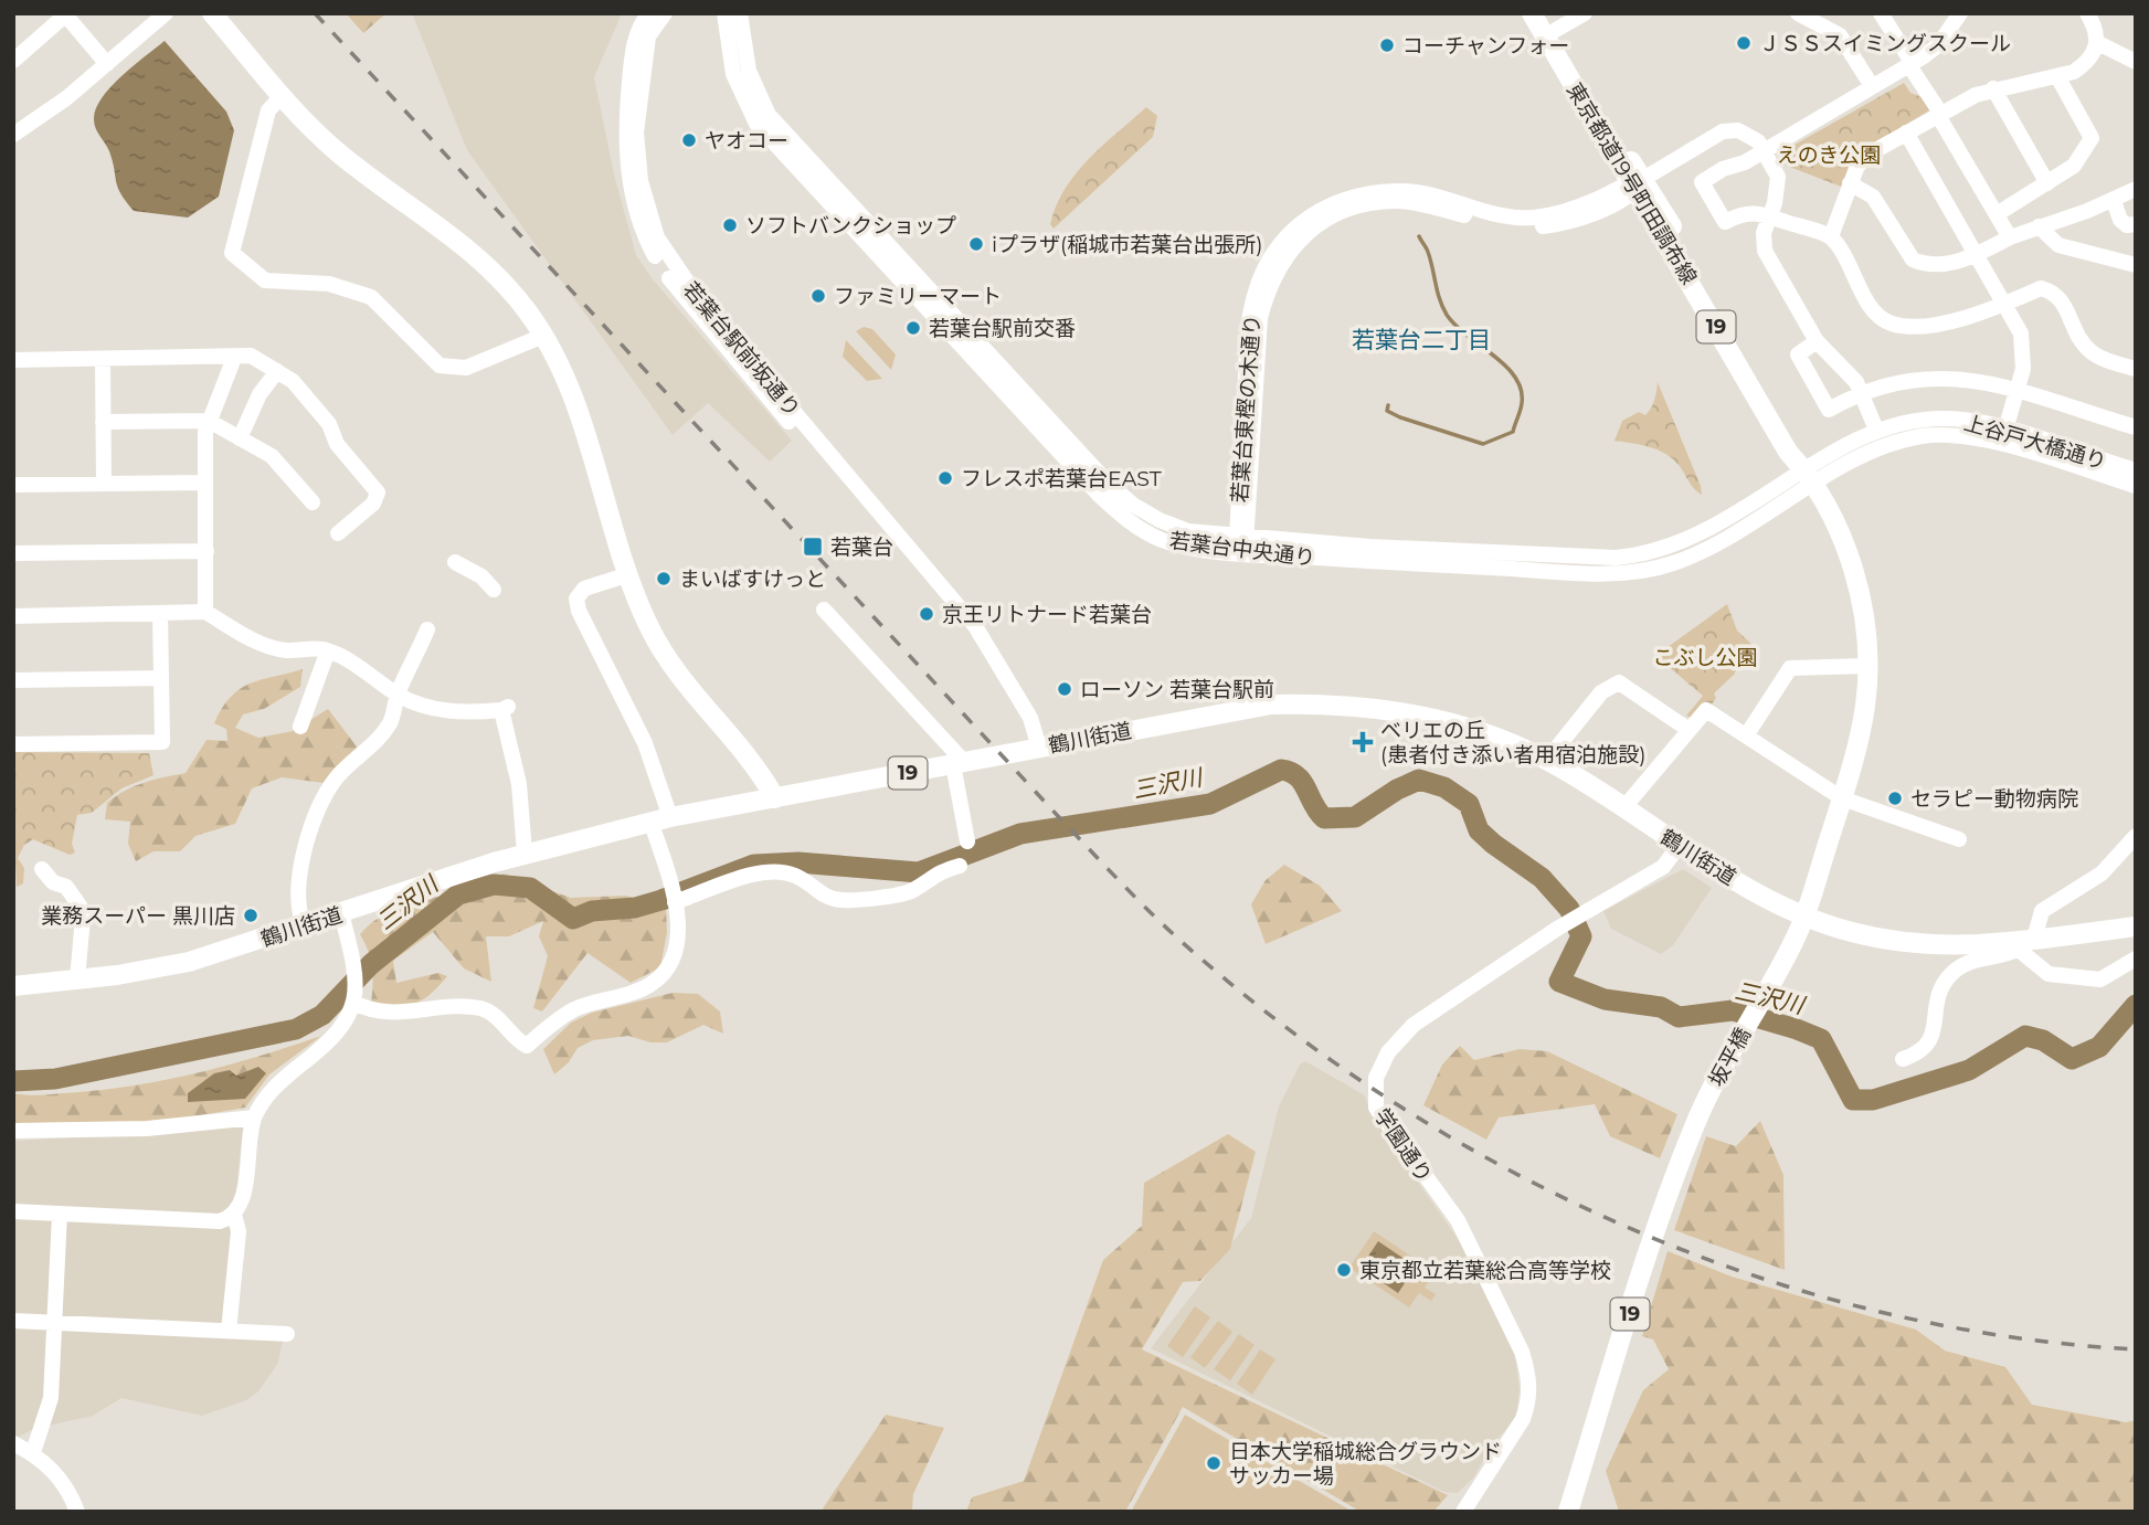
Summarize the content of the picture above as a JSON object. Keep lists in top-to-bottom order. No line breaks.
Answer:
{"streets":{"main road":["東京都道19号町田調布線","19","鶴川街道","坂平橋"],"street":["若葉台駅前坂通り","若葉台東樫の木通り","上谷戸大橋通り","若葉台中央通り","学園通り"]},"crossings":[["東京都道19号町田調布線","若葉台東樫の木通り"],["東京都道19号町田調布線","上谷戸大橋通り"],["東京都道19号町田調布線","若葉台中央通り"],["東京都道19号町田調布線","鶴川街道"],["東京都道19号町田調布線","坂平橋"],["若葉台東樫の木通り","若葉台中央通り"],["上谷戸大橋通り","若葉台中央通り"],["鶴川街道","学園通り"]],"districts":["若葉台二丁目"],"water":["三沢川"],"parks":["えのき公園","こぶし公園"],"places":{"other":["ＪＳＳスイミングスクール","コーチャンフォー","ヤオコー","ソフトバンクショップ","iプラザ(稲城市若葉台出張所)","ファミリーマート","若葉台駅前交番","フレスポ若葉台EAST","まいばすけっと","京王リトナード若葉台","ローソン 若葉台駅前","セラピー動物病院","業務スーパー 黒川店","東京都立若葉総合高等学校","日本大学稲城総合グラウンド サッカー場"],"transit":["若葉台"],"health":["ベリエの丘 (患者付き添い者用宿泊施設)"]}}
